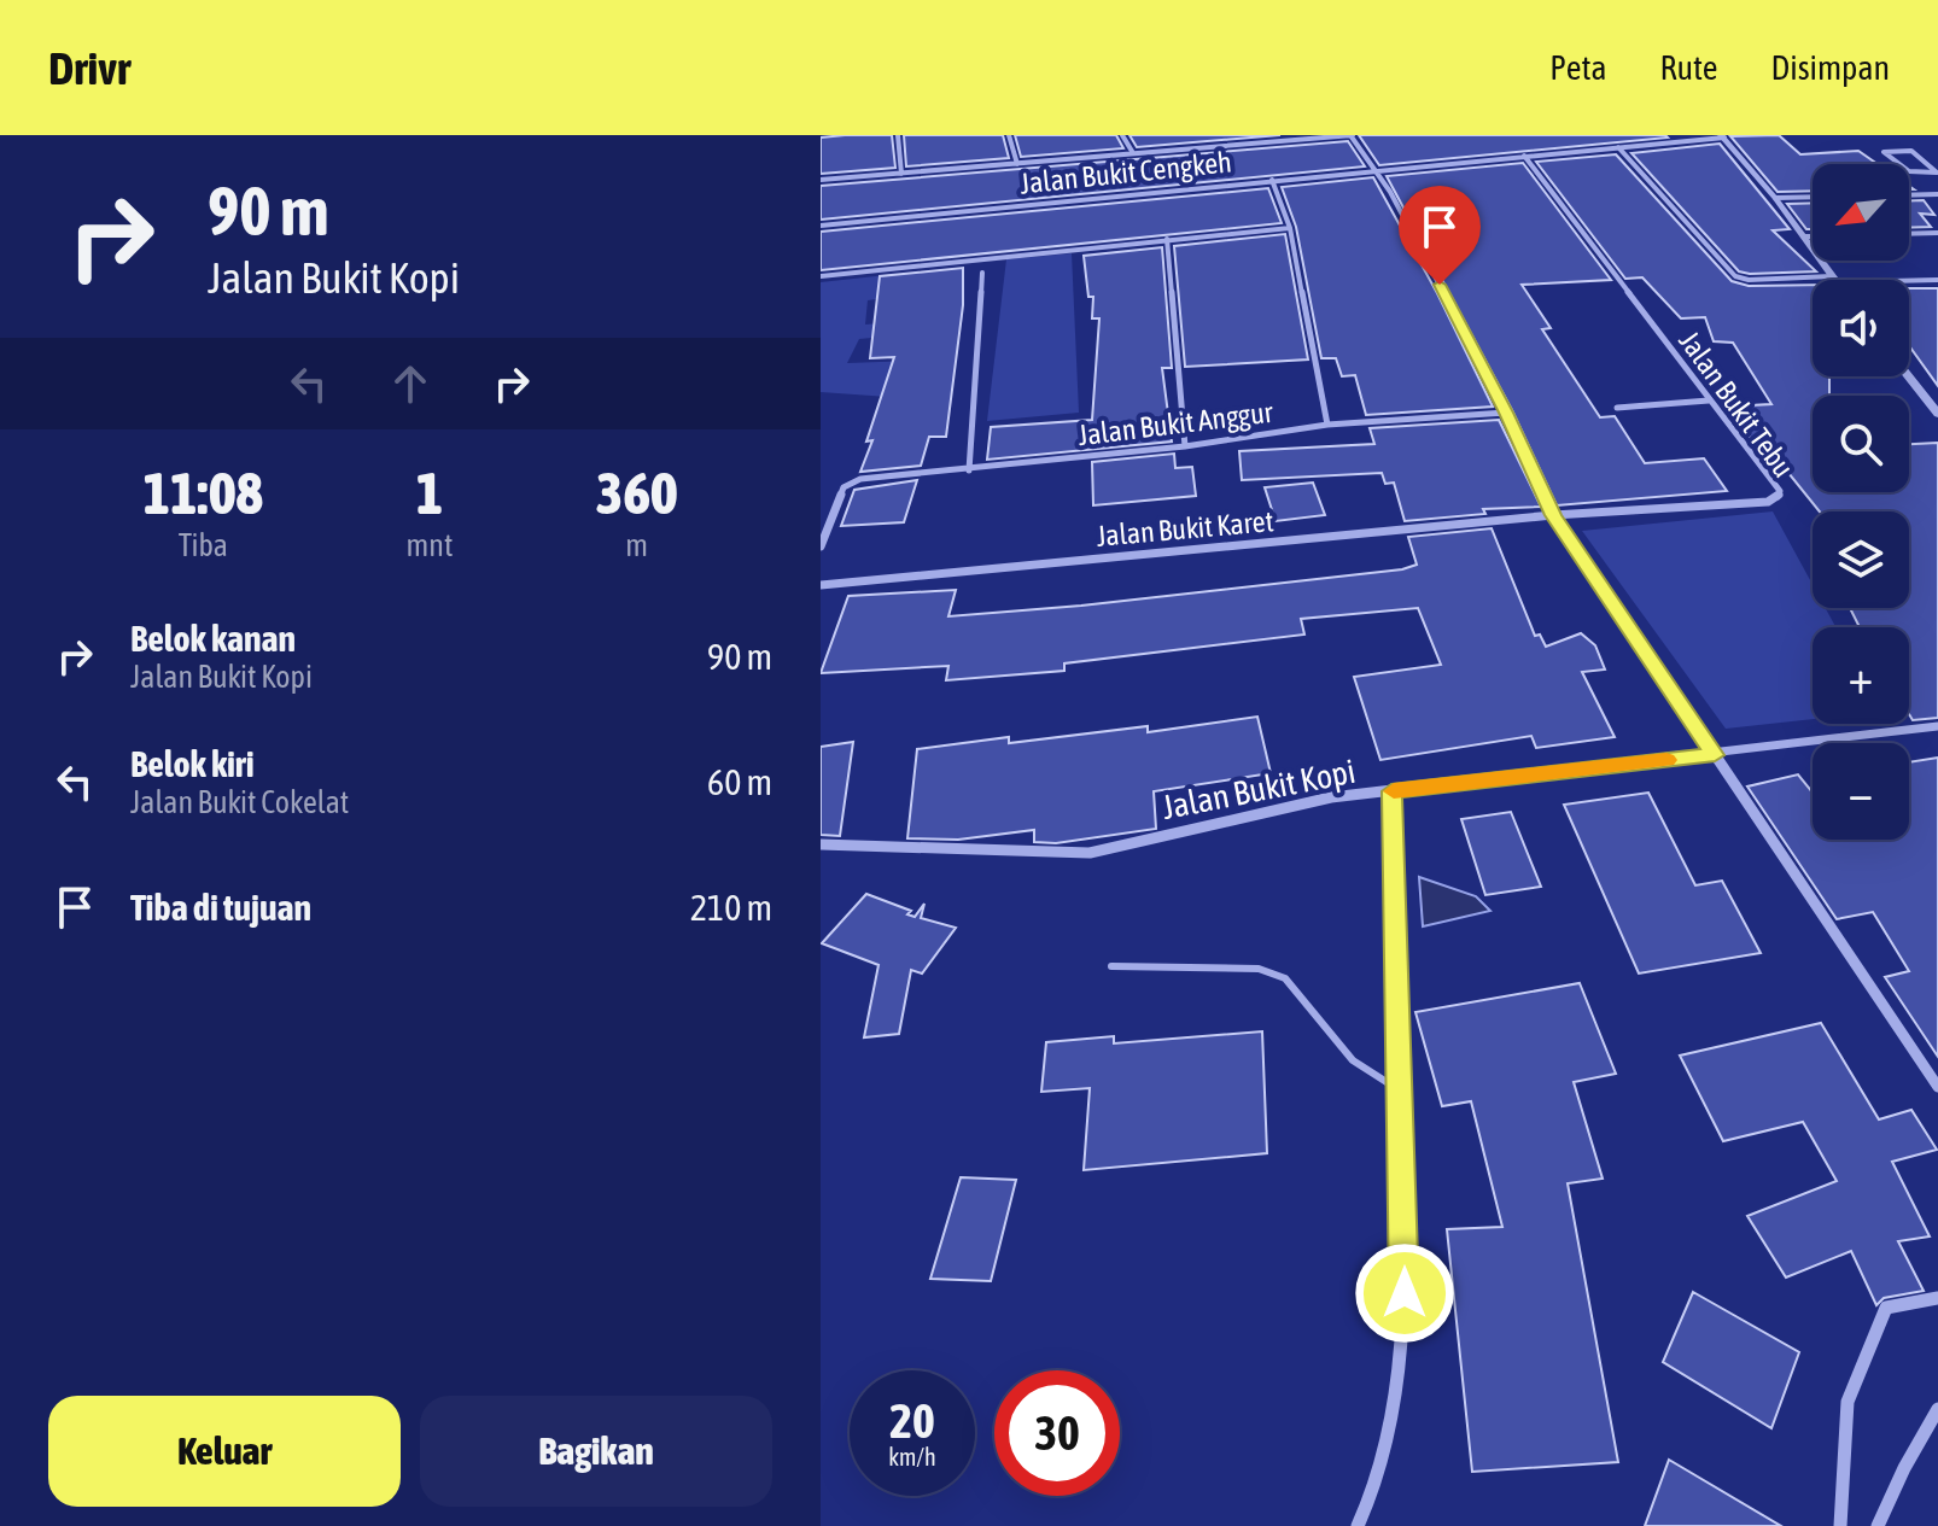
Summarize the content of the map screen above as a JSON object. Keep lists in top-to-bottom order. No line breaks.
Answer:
{"streets":{"street":["Jalan Bukit Cengkeh","Jalan Bukit Tebu","Jalan Bukit Anggur","Jalan Bukit Karet","Jalan Bukit Kopi"]},"crossings":[["Jalan Bukit Cengkeh","Jalan Bukit Tebu"],["Jalan Bukit Tebu","Jalan Bukit Karet"]],"north":"bottom left","page":{"header":"Drivr","nav":["Peta","Rute","Disimpan"],"turn":["90 m","Jalan Bukit Kopi"],"map_buttons":["+","−"],"eta":["11:08","Tiba","1","mnt","360","m"],"list":[{"name":"Belok kanan","note":"Jalan Bukit Kopi","value":"90 m"},{"name":"Belok kiri","note":"Jalan Bukit Cokelat","value":"60 m"},{"name":"Tiba di tujuan","value":"210 m"}],"speed":"20 km/h","limit":"30","buttons":["Keluar","Bagikan"]}}
